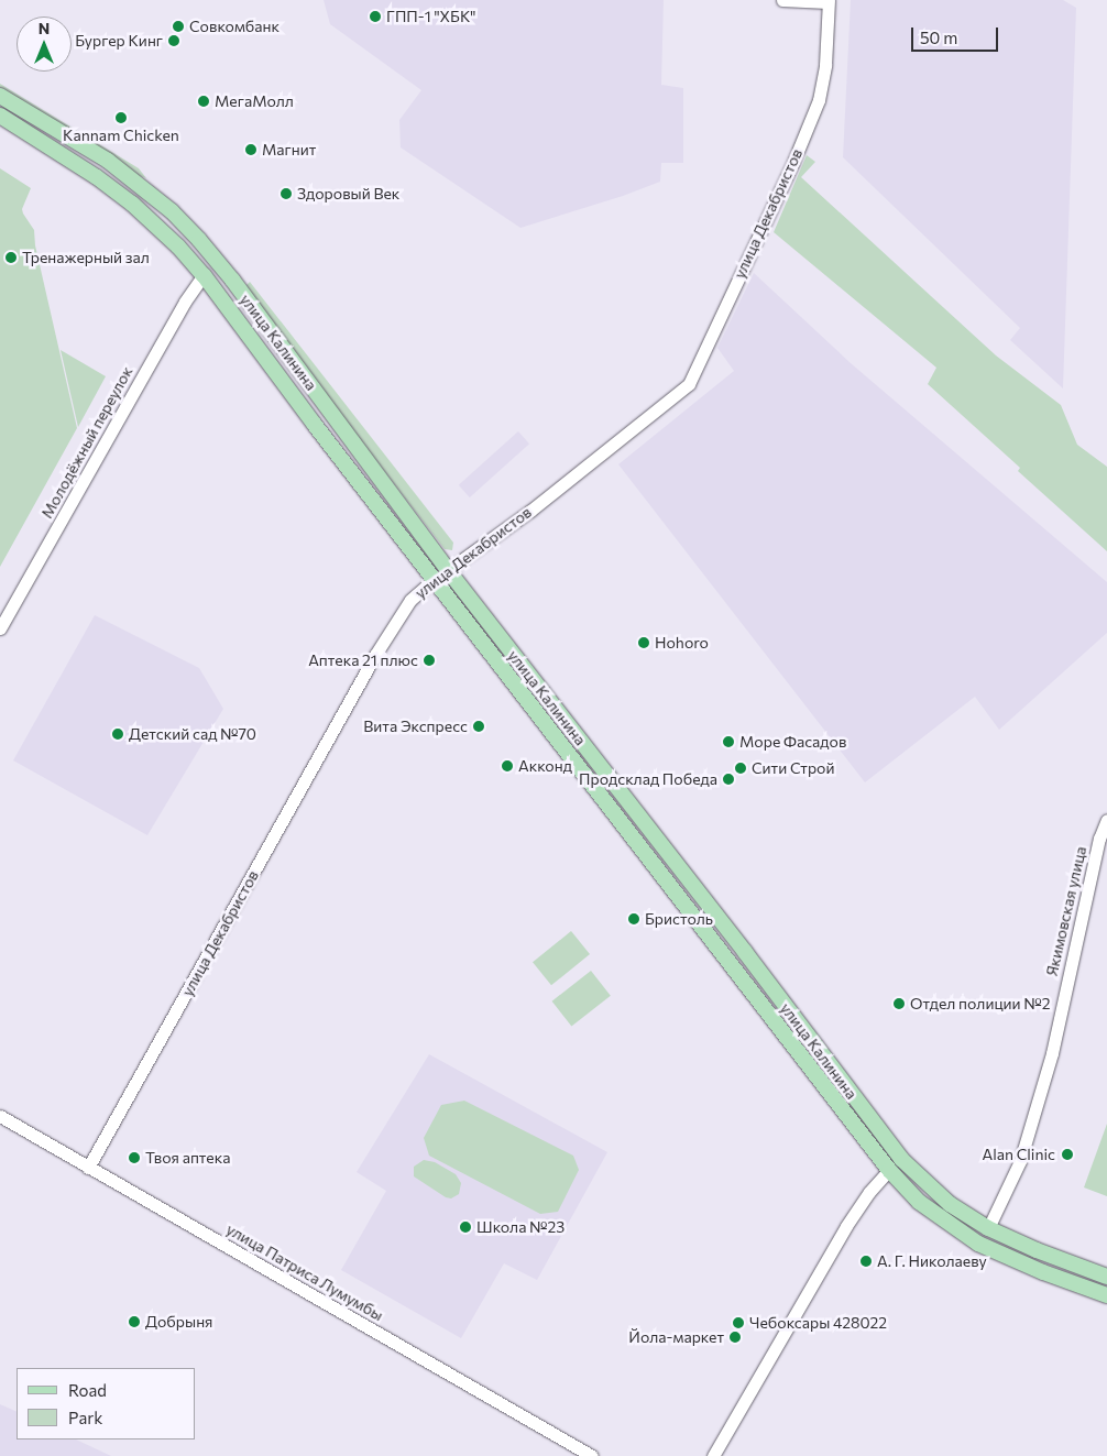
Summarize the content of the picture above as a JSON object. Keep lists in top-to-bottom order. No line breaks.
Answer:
{"streets":{"main road":["улица Декабристов","улица Калинина"],"street":["Молодёжный переулок","Якимовская улица","улица Патриса Лумумбы"]},"crossings":[["улица Декабристов","улица Калинина"],["улица Декабристов","улица Патриса Лумумбы"],["улица Калинина","Молодёжный переулок"],["улица Калинина","Якимовская улица"]],"places":["ГПП-1 \"ХБК\"","Совкомбанк","Бургер Кинг","МегаМолл","Kannam Chicken","Магнит","Здоровый Век","Тренажерный зал","Hohoro","Аптека 21 плюс","Вита Экспресс","Детский сад №70","Море Фасадов","Акконд","Сити Строй","Продсклад Победа","Бристоль","Отдел полиции №2","Alan Clinic","Твоя аптека","Школа №23","А. Г. Николаеву","Добрыня","Чебоксары 428022","Йола-маркет"],"legend":["Road","Park"],"scale_bar":"50 m","north":"top"}
